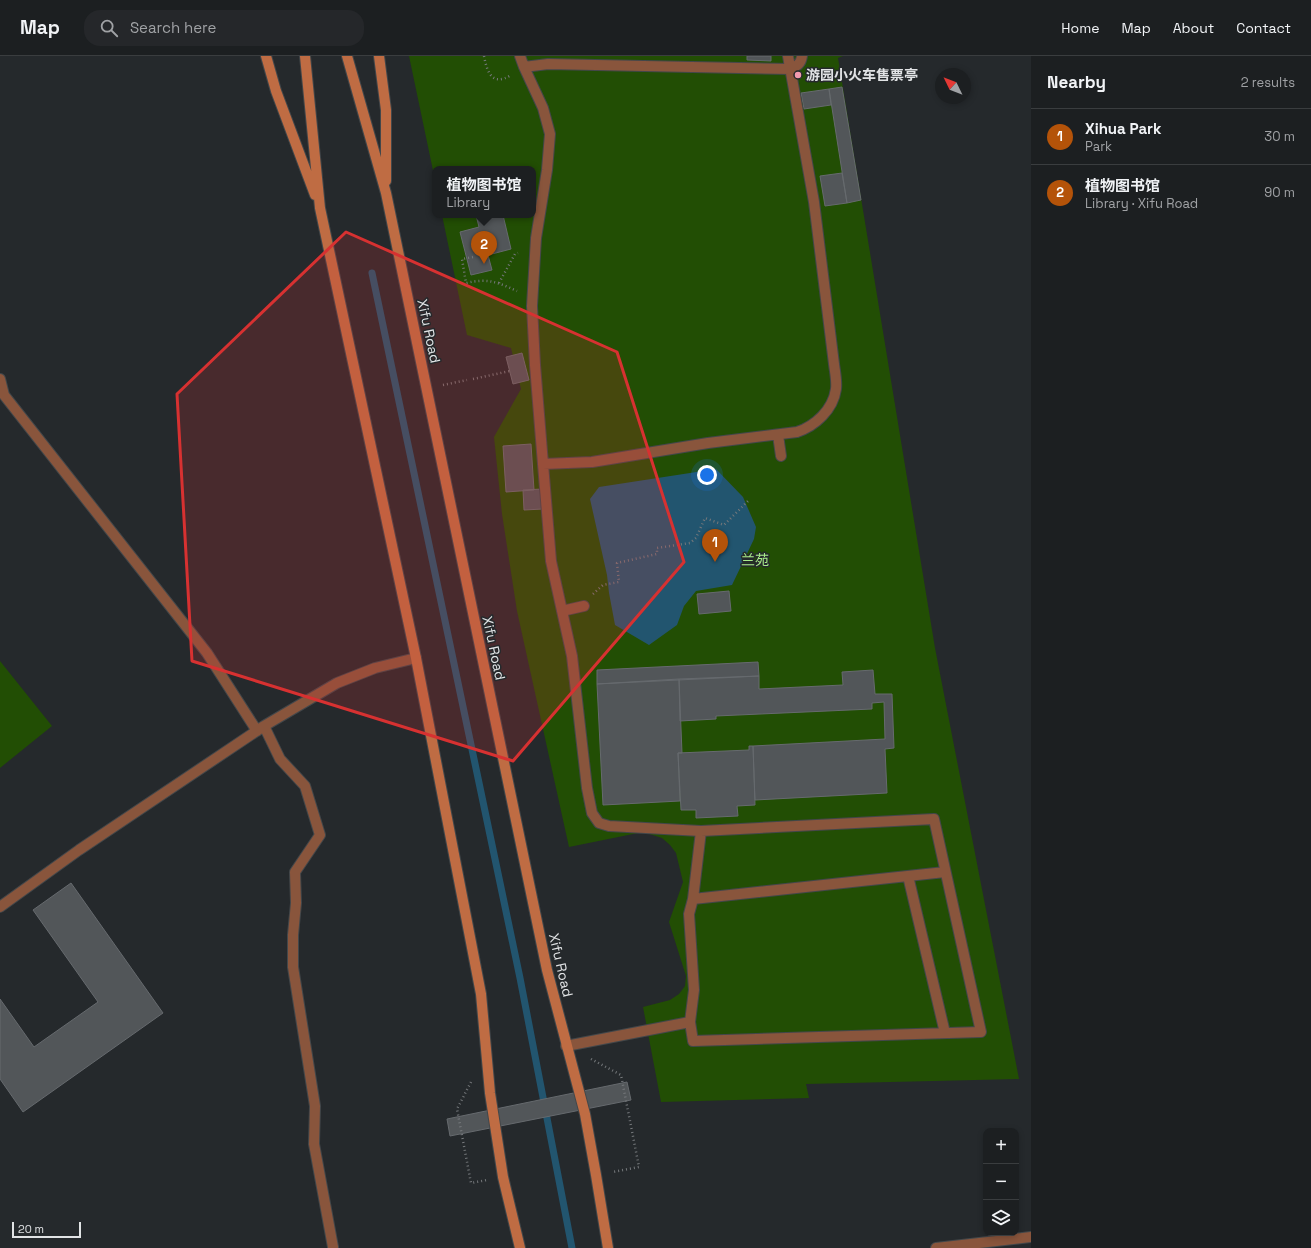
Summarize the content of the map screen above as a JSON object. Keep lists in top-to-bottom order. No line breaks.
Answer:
{"streets":{"main road":["Xifu Road"]},"parks":["兰苑"],"places":["游园小火车售票亭"],"scale_bar":"20 m","north":"top left","page":{"header":"Map","search":"Search here","nav":["Home","Map","About","Contact"],"heading":["Nearby","2 results"],"list":[{"mark":"1","name":"Xihua Park","note":"Park","value":"30 m"},{"mark":"2","name":"植物图书馆","note":"Library · Xifu Road","value":"90 m"}],"popup":["植物图书馆","Library"],"pins":["2","1"],"map_buttons":["+","−"],"scale":"20 m"}}
